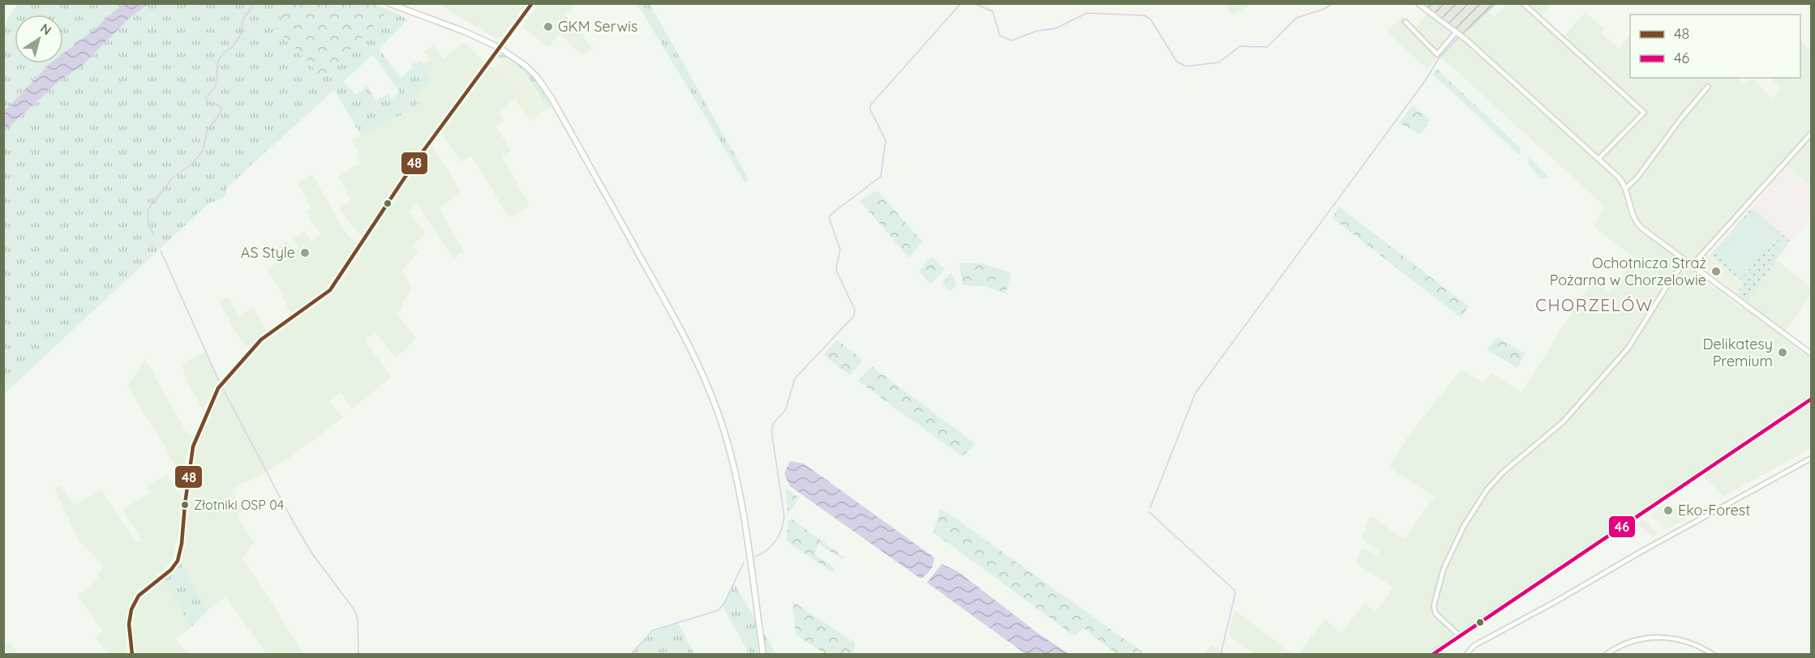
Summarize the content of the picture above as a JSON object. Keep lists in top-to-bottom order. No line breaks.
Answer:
{"districts":["CHORZELÓW"],"places":["GKM Serwis","AS Style","Ochotnicza Straż Pożarna w Chorzelowie","Delikatesy Premium","Złotniki OSP 04","Eko-Forest"],"lines":["transit line 48","transit line 46"],"legend":["48","46"],"north":"top right"}
